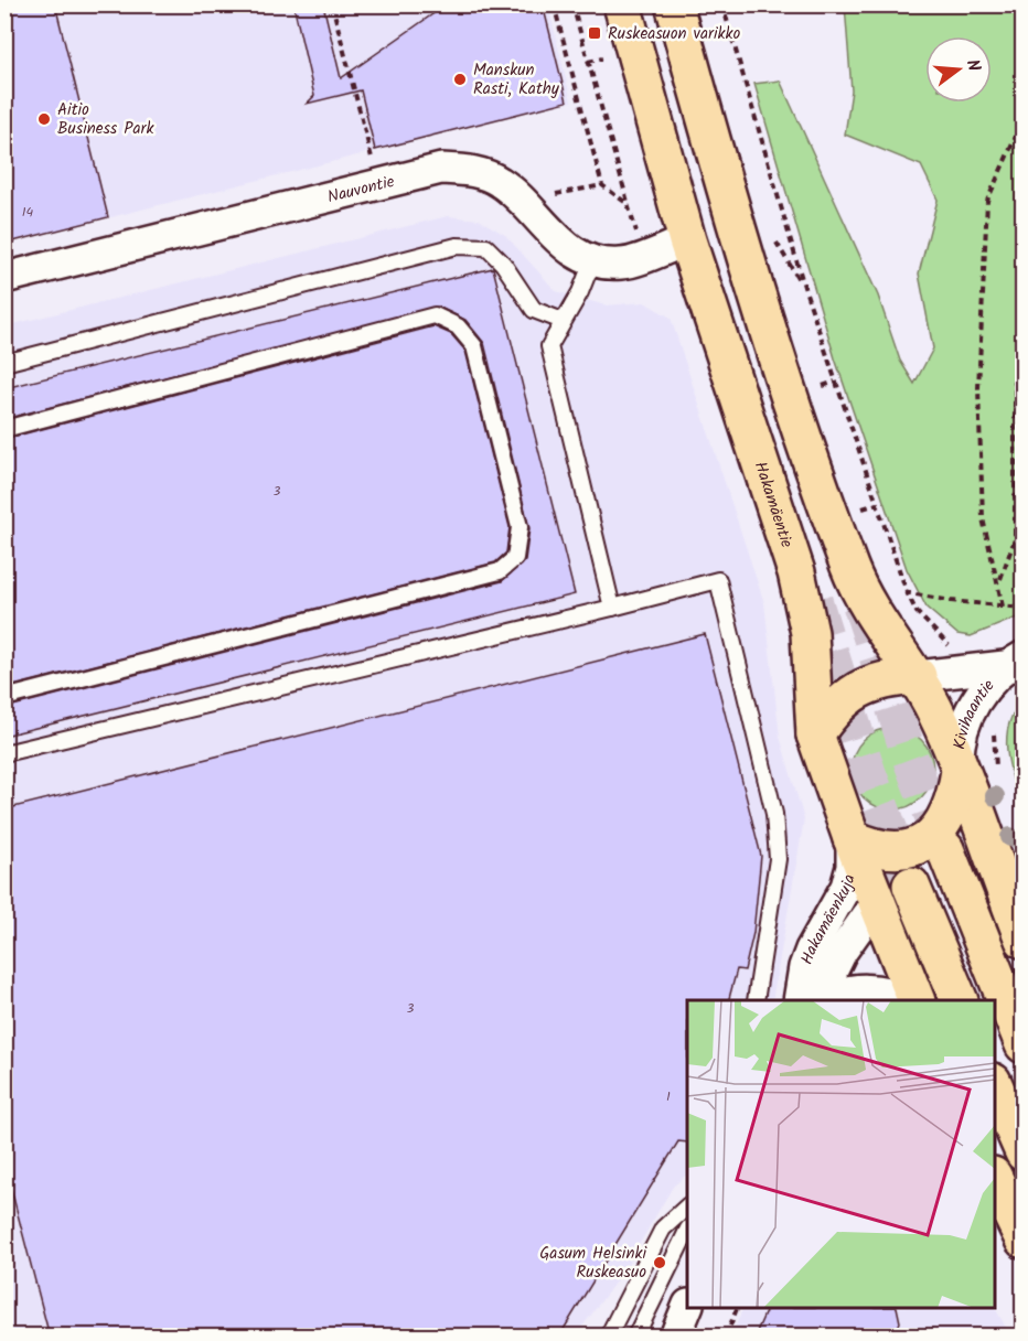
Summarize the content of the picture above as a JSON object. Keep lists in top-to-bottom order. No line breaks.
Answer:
{"streets":{"main road":["Hakamäentie"],"street":["Nauvontie","Kivihaantie","Hakamäenkuja"]},"crossings":[["Nauvontie","Hakamäentie"],["Hakamäentie","Kivihaantie"],["Hakamäentie","Hakamäenkuja"],["Kivihaantie","Hakamäenkuja"]],"places":{"transit":["Ruskeasuon varikko"],"other":["Manskun Rasti, Kathy","Aitio Business Park","Gasum Helsinki Ruskeasuo"]},"house_numbers":["14","3","3","1"],"north":"right"}
